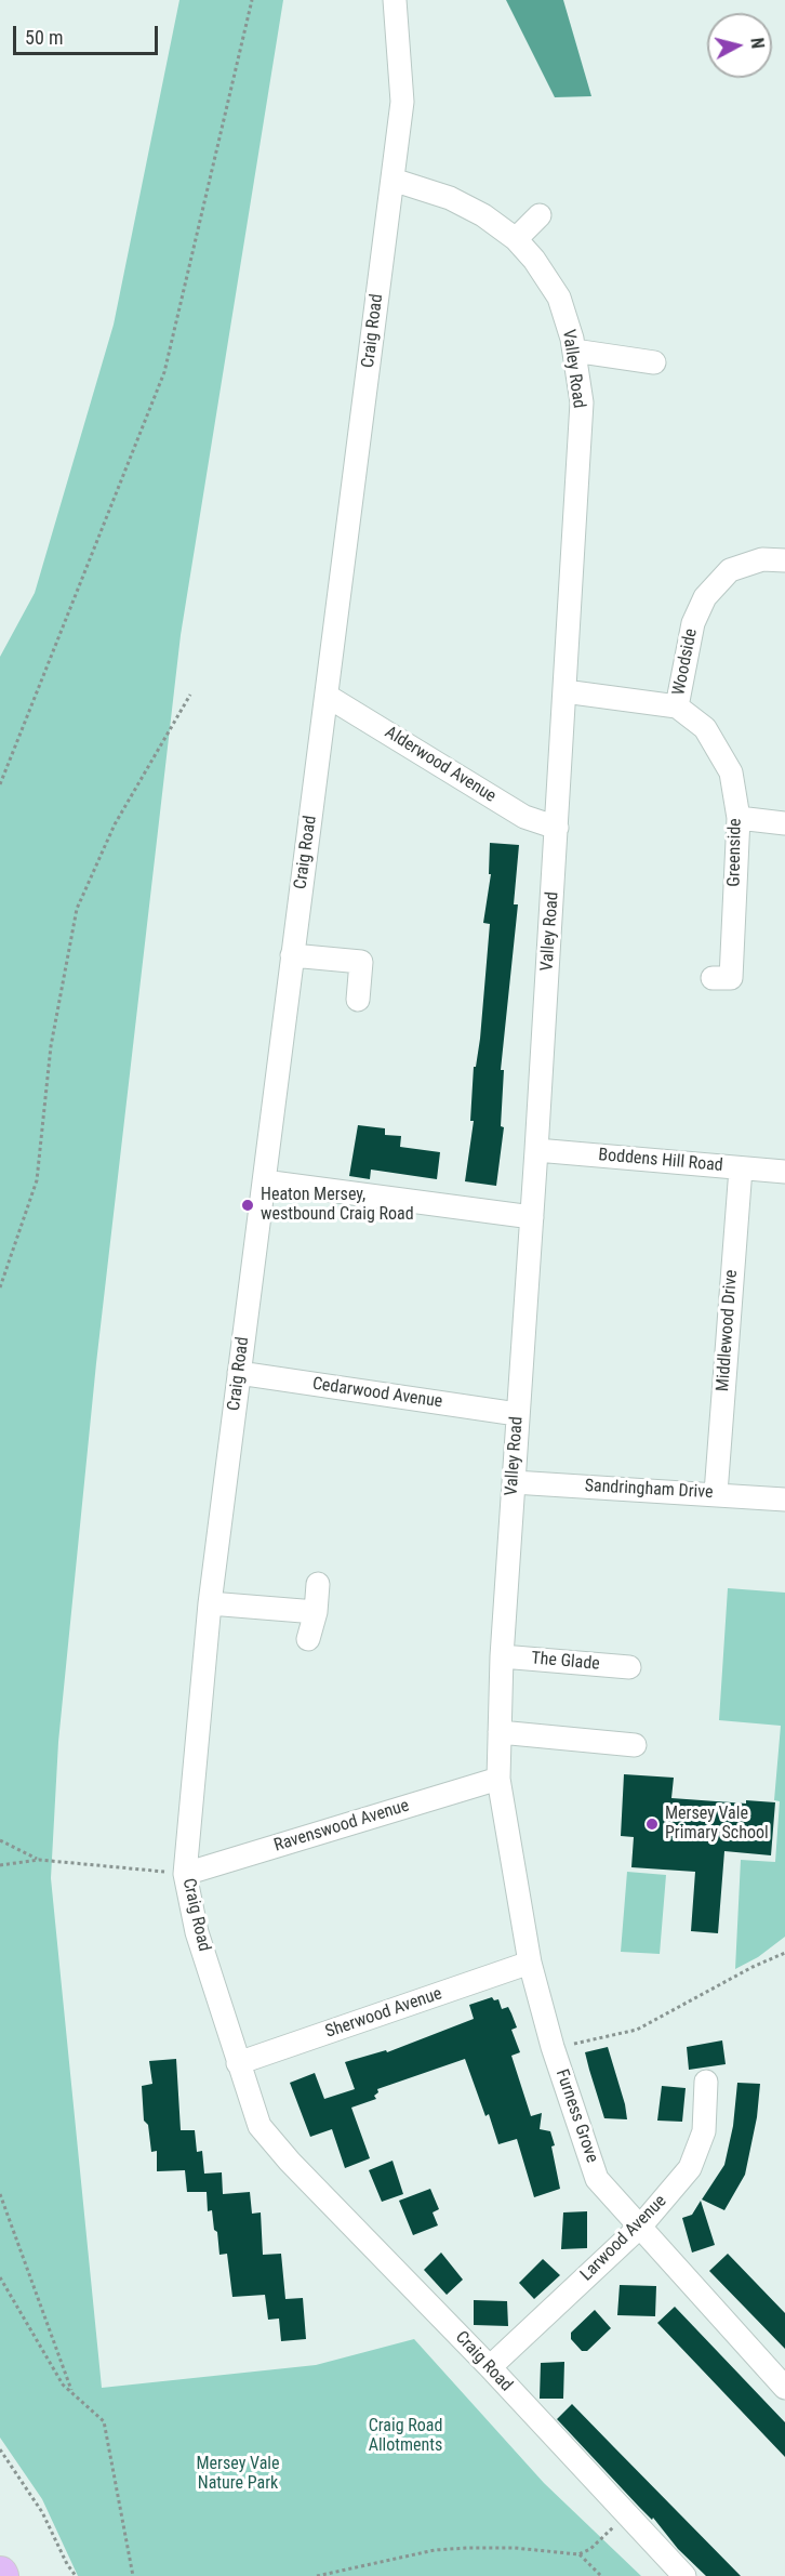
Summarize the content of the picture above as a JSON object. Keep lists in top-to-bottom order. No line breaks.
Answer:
{"streets":{"street":["Craig Road","Valley Road","Woodside","Alderwood Avenue","Greenside","Boddens Hill Road","Middlewood Drive","Cedarwood Avenue","Sandringham Drive","The Glade","Ravenswood Avenue","Sherwood Avenue","Furness Grove","Larwood Avenue"]},"crossings":[["Craig Road","Valley Road"],["Craig Road","Alderwood Avenue"],["Craig Road","Cedarwood Avenue"],["Craig Road","Ravenswood Avenue"],["Craig Road","Sherwood Avenue"],["Craig Road","Larwood Avenue"],["Valley Road","Alderwood Avenue"],["Valley Road","Greenside"],["Valley Road","Boddens Hill Road"],["Valley Road","Cedarwood Avenue"],["Valley Road","Sandringham Drive"],["Valley Road","The Glade"],["Valley Road","Ravenswood Avenue"],["Valley Road","Furness Grove"],["Woodside","Greenside"],["Boddens Hill Road","Middlewood Drive"],["Middlewood Drive","Sandringham Drive"],["Ravenswood Avenue","Furness Grove"],["Sherwood Avenue","Furness Grove"],["Furness Grove","Larwood Avenue"]],"parks":["Craig Road Allotments","Mersey Vale Nature Park"],"places":["Heaton Mersey, westbound Craig Road","Mersey Vale Primary School"],"scale_bar":"50 m","north":"right"}
